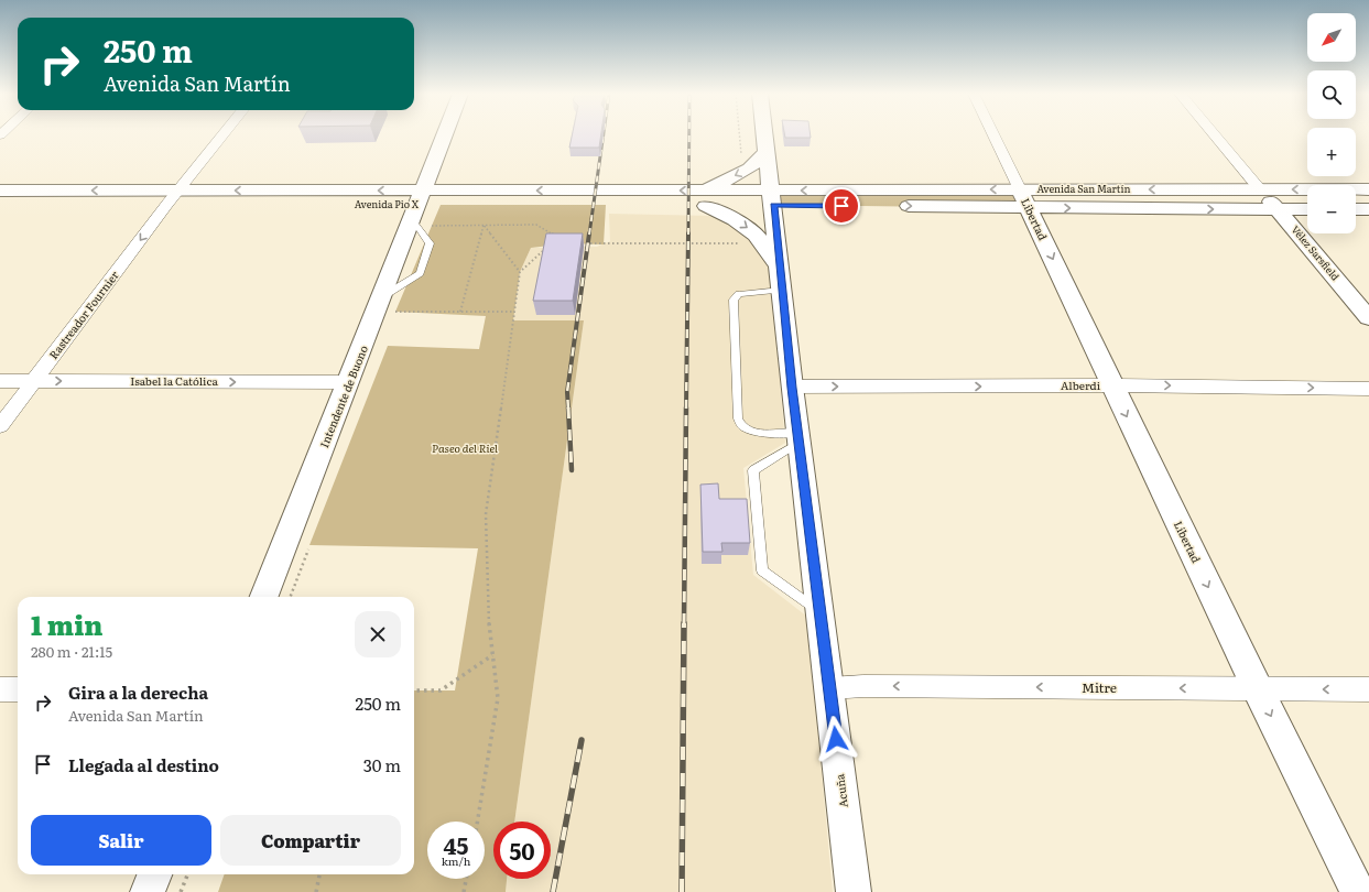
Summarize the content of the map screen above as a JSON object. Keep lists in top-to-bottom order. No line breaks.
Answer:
{"streets":{"main road":["Avenida San Martín","Avenida Pio X","Libertad","Vélez Sarsfield","Intendente de Buono","Acuña"],"street":["Rastreador Fournier","Isabel la Católica","Alberdi","Mitre"]},"crossings":[["Avenida San Martín","Avenida Pio X"],["Avenida San Martín","Libertad"],["Avenida San Martín","Vélez Sarsfield"],["Avenida San Martín","Acuña"],["Avenida Pio X","Rastreador Fournier"],["Avenida Pio X","Intendente de Buono"],["Avenida Pio X","Acuña"],["Libertad","Alberdi"],["Libertad","Mitre"],["Rastreador Fournier","Isabel la Católica"],["Isabel la Católica","Intendente de Buono"],["Alberdi","Acuña"],["Mitre","Acuña"]],"one_way":["Libertad","Rastreador Fournier","Isabel la Católica","Alberdi","Mitre"],"parks":["Paseo del Riel"],"north":"bottom left","page":{"map_buttons":["+","−"],"turn":["250 m","Avenida San Martín"],"heading":["1 min","280 m · 21:15"],"list":[{"name":"Gira a la derecha","note":"Avenida San Martín","value":"250 m"},{"name":"Llegada al destino","value":"30 m"}],"buttons":["Salir","Compartir"],"speed":"45 km/h","limit":"50"}}
